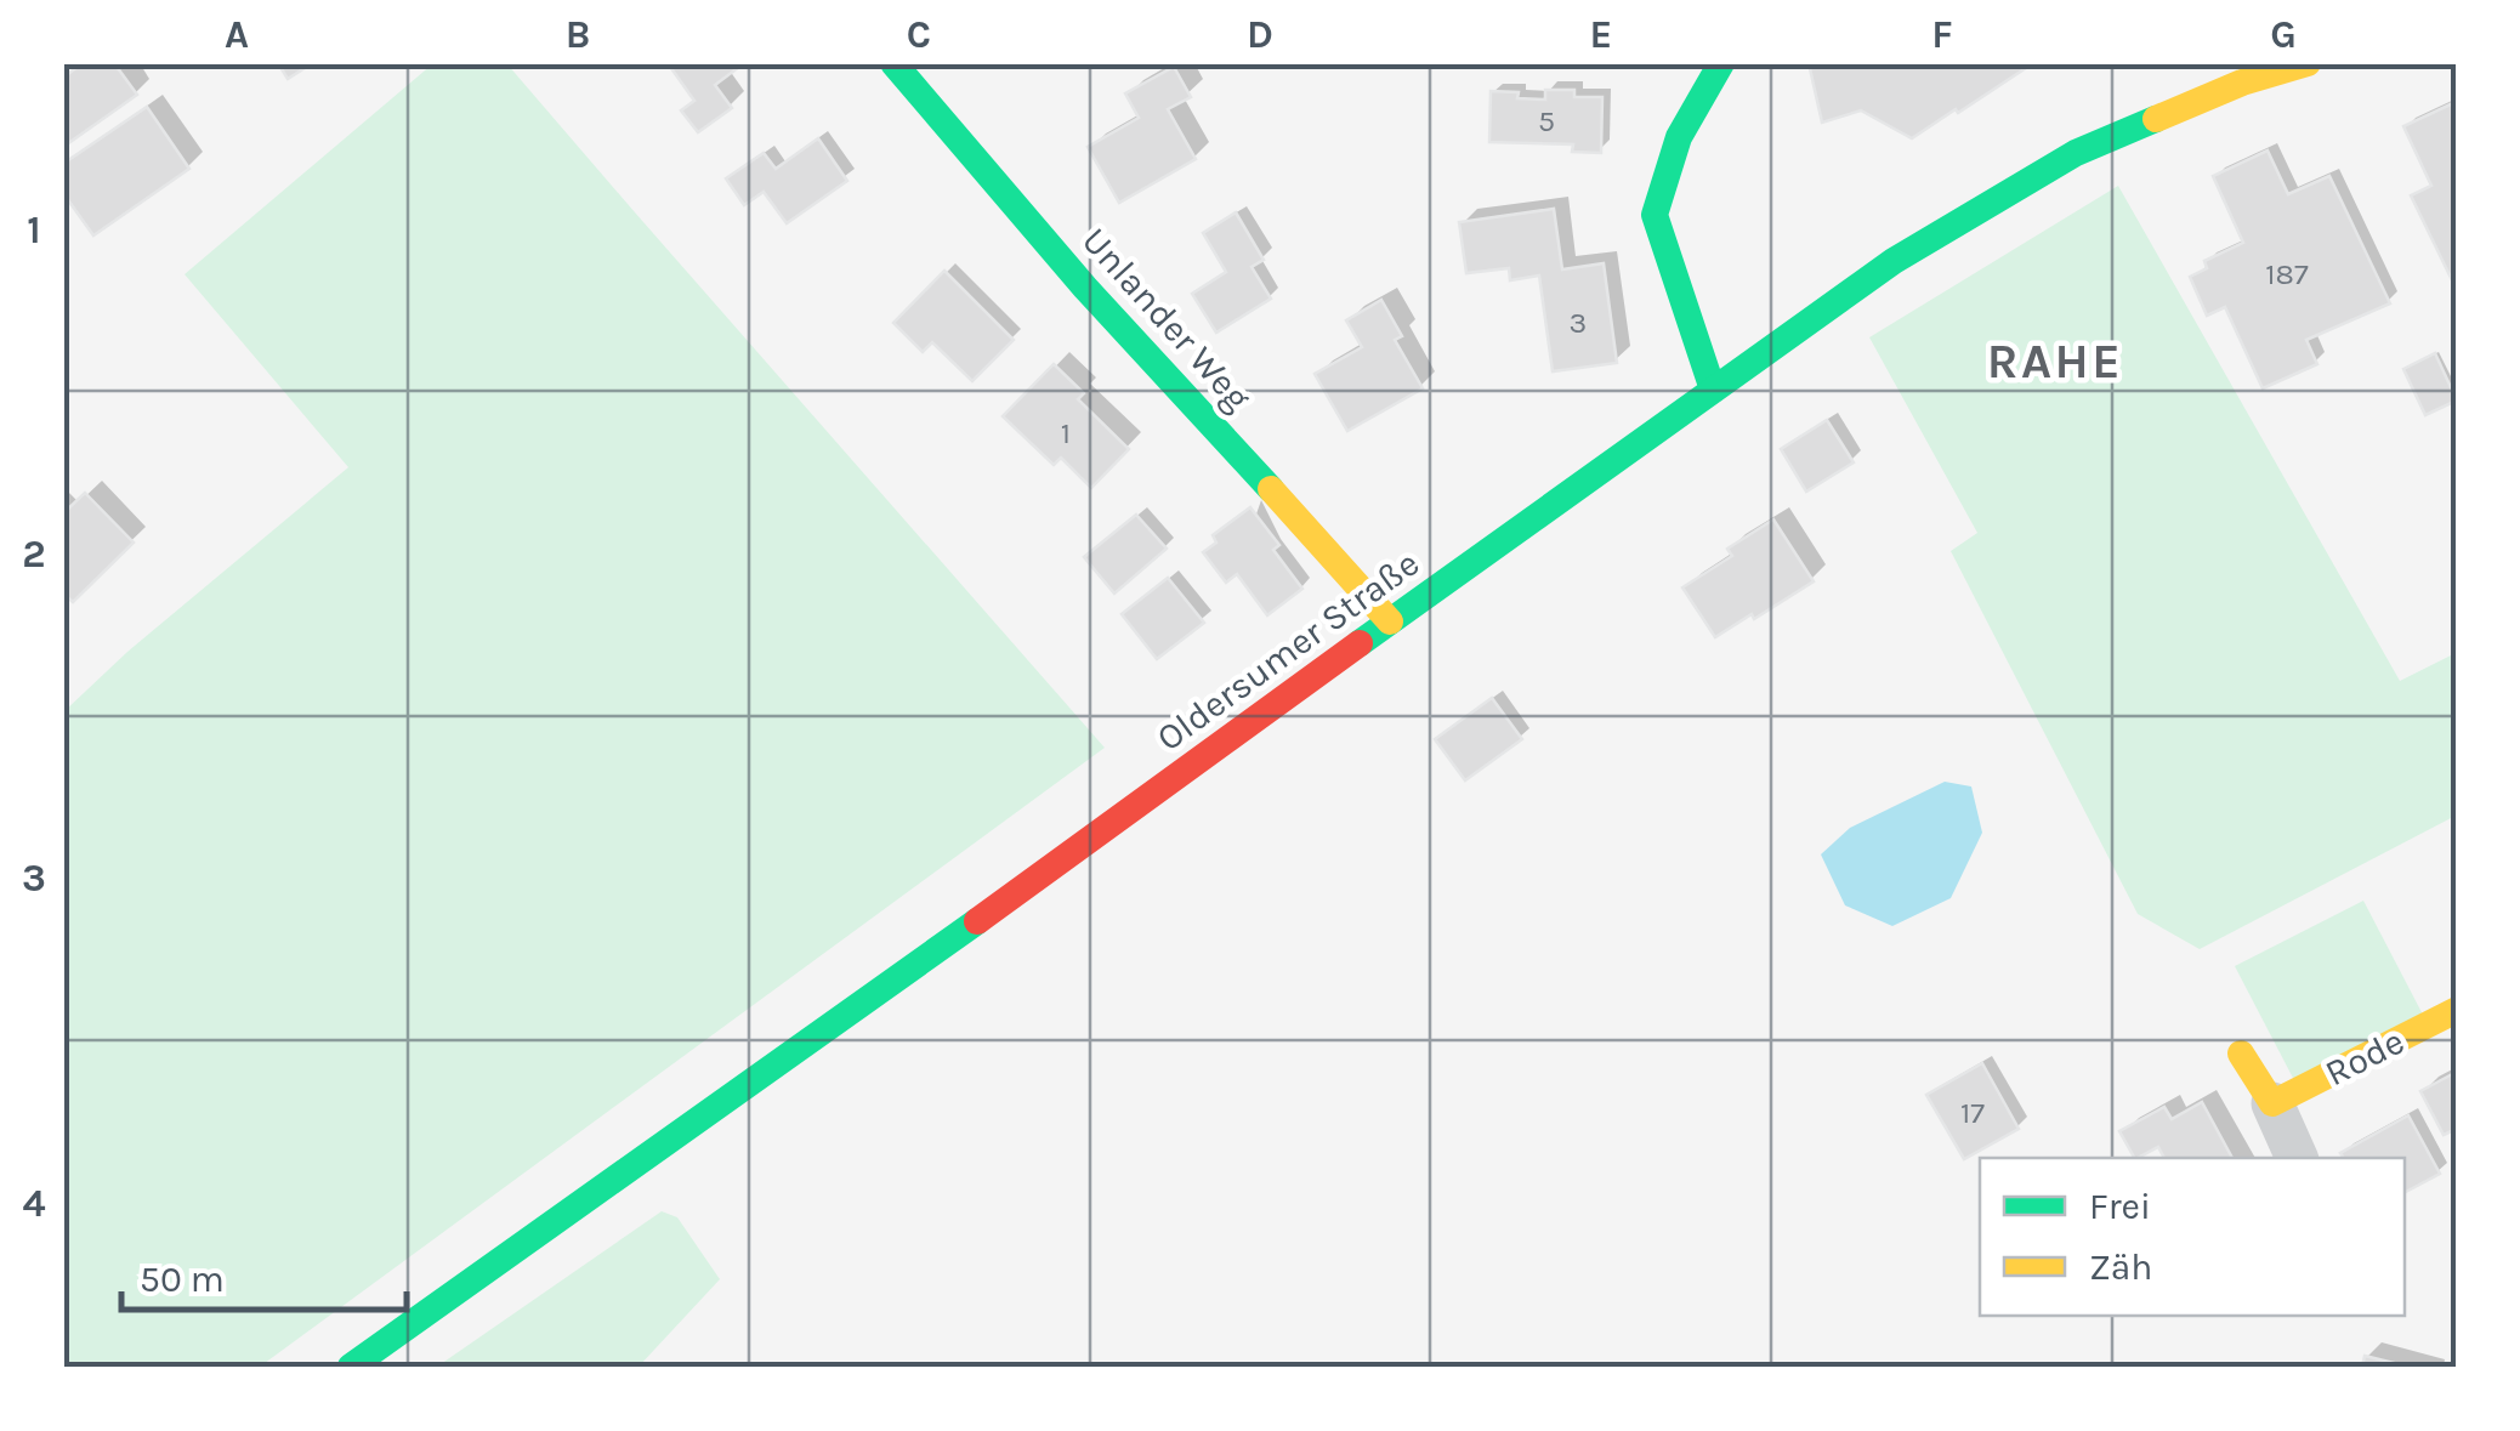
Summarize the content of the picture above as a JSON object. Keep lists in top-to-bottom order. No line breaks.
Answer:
{"streets":{"main road":["Unlander Weg","Oldersumer Straße","Rode"]},"crossings":[["Unlander Weg","Oldersumer Straße"]],"districts":["RAHE"],"house_numbers":["5","187","3","1","17"],"legend":["Frei","Zäh"],"scale_bar":"50 m","grid":{"columns":["A","B","C","D","E","F","G"],"rows":["1","2","3","4"]}}
